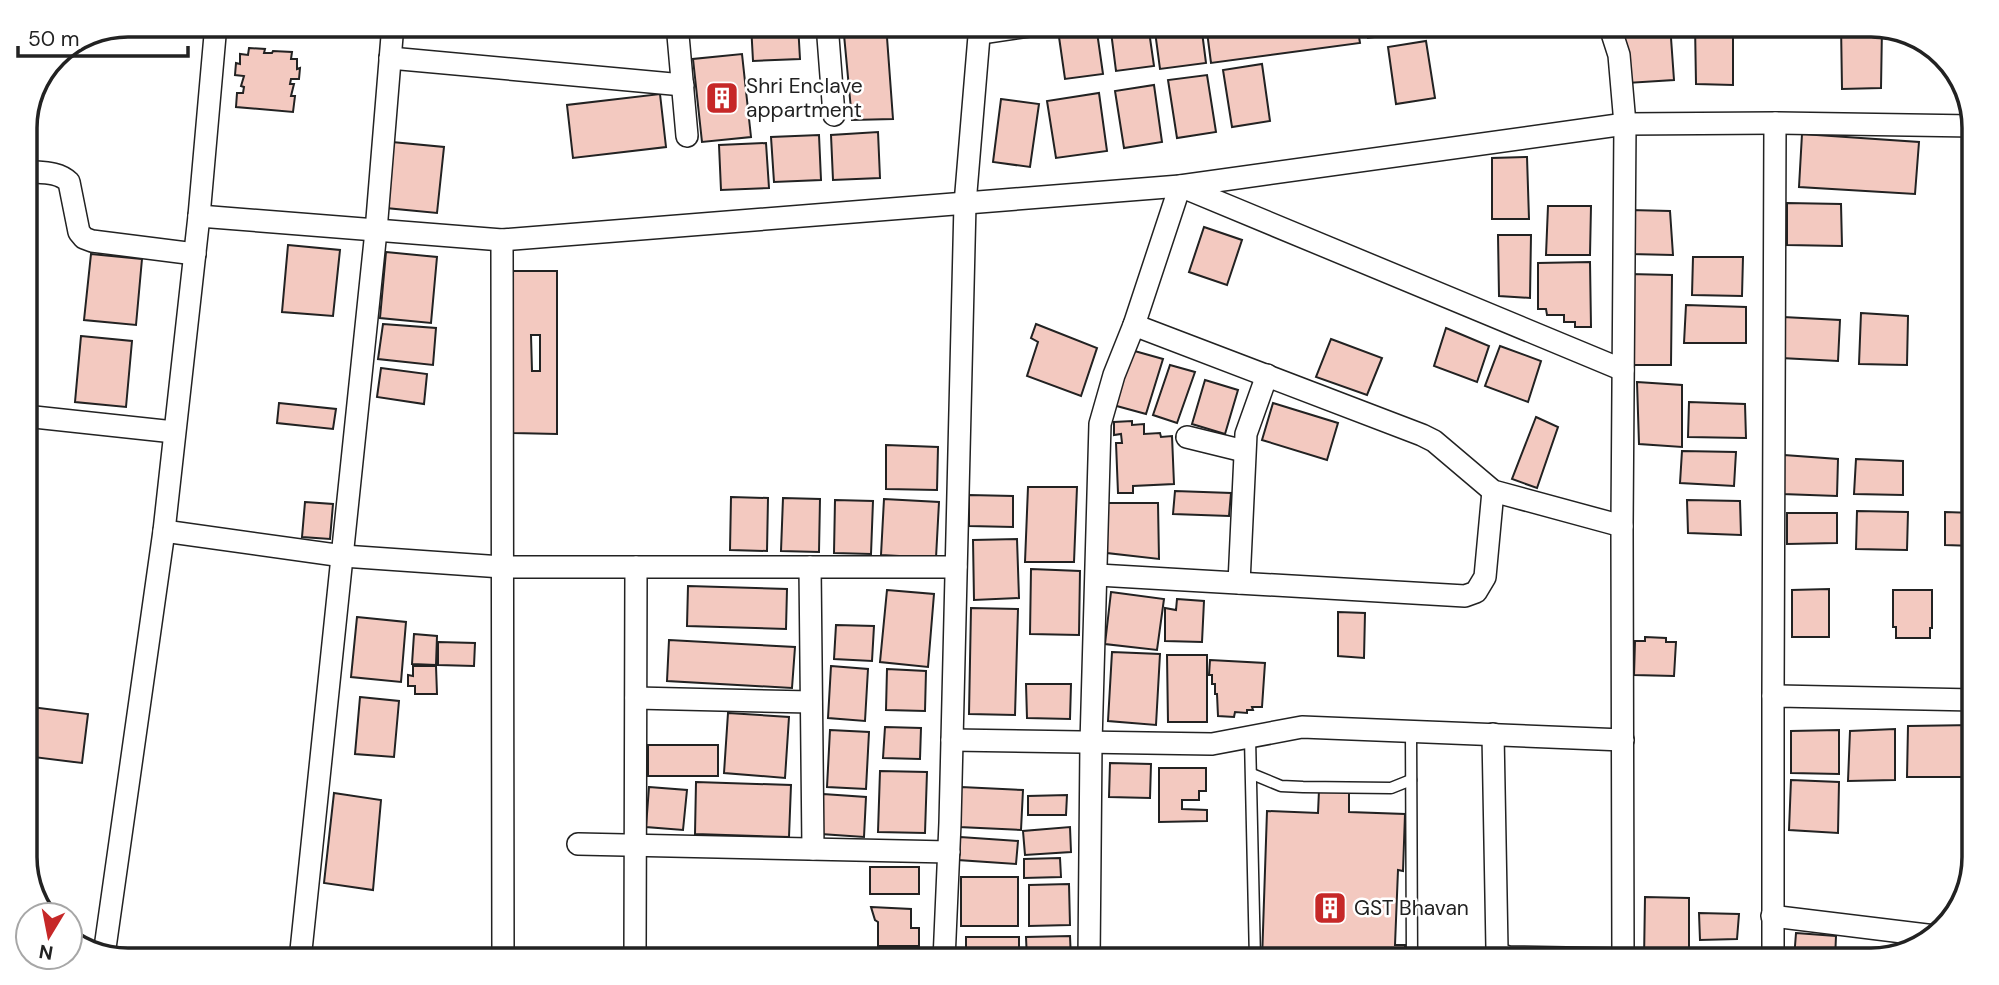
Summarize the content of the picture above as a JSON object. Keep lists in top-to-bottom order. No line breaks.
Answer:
{"places":{"building":["Shri Enclave appartment","GST Bhavan"]},"scale_bar":"50 m","north":"bottom"}
